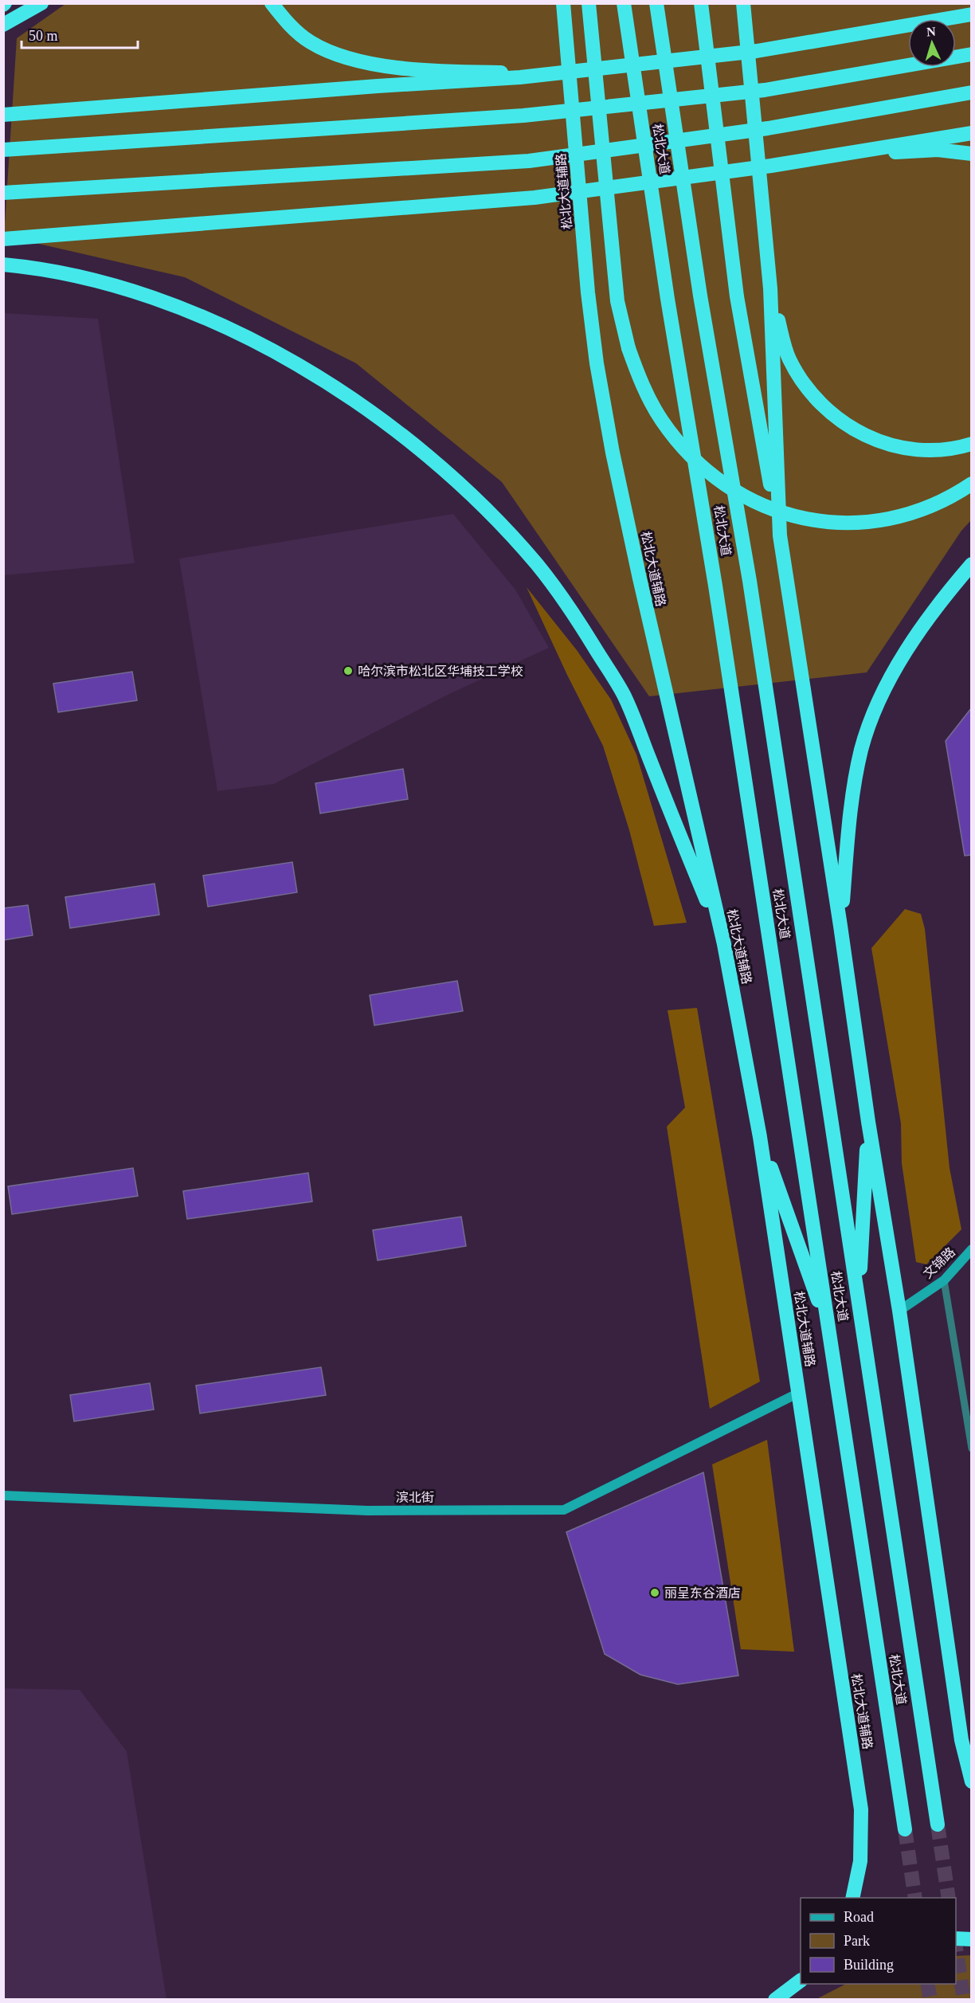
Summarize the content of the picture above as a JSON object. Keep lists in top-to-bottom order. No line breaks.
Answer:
{"streets":{"highway":["松北大道","松北大道辅路"],"street":["文锦路","滨北街"]},"crossings":[["松北大道辅路","滨北街"]],"places":["哈尔滨市松北区华埔技工学校","丽呈东谷酒店"],"legend":["Road","Park","Building"],"scale_bar":"50 m","north":"top"}
